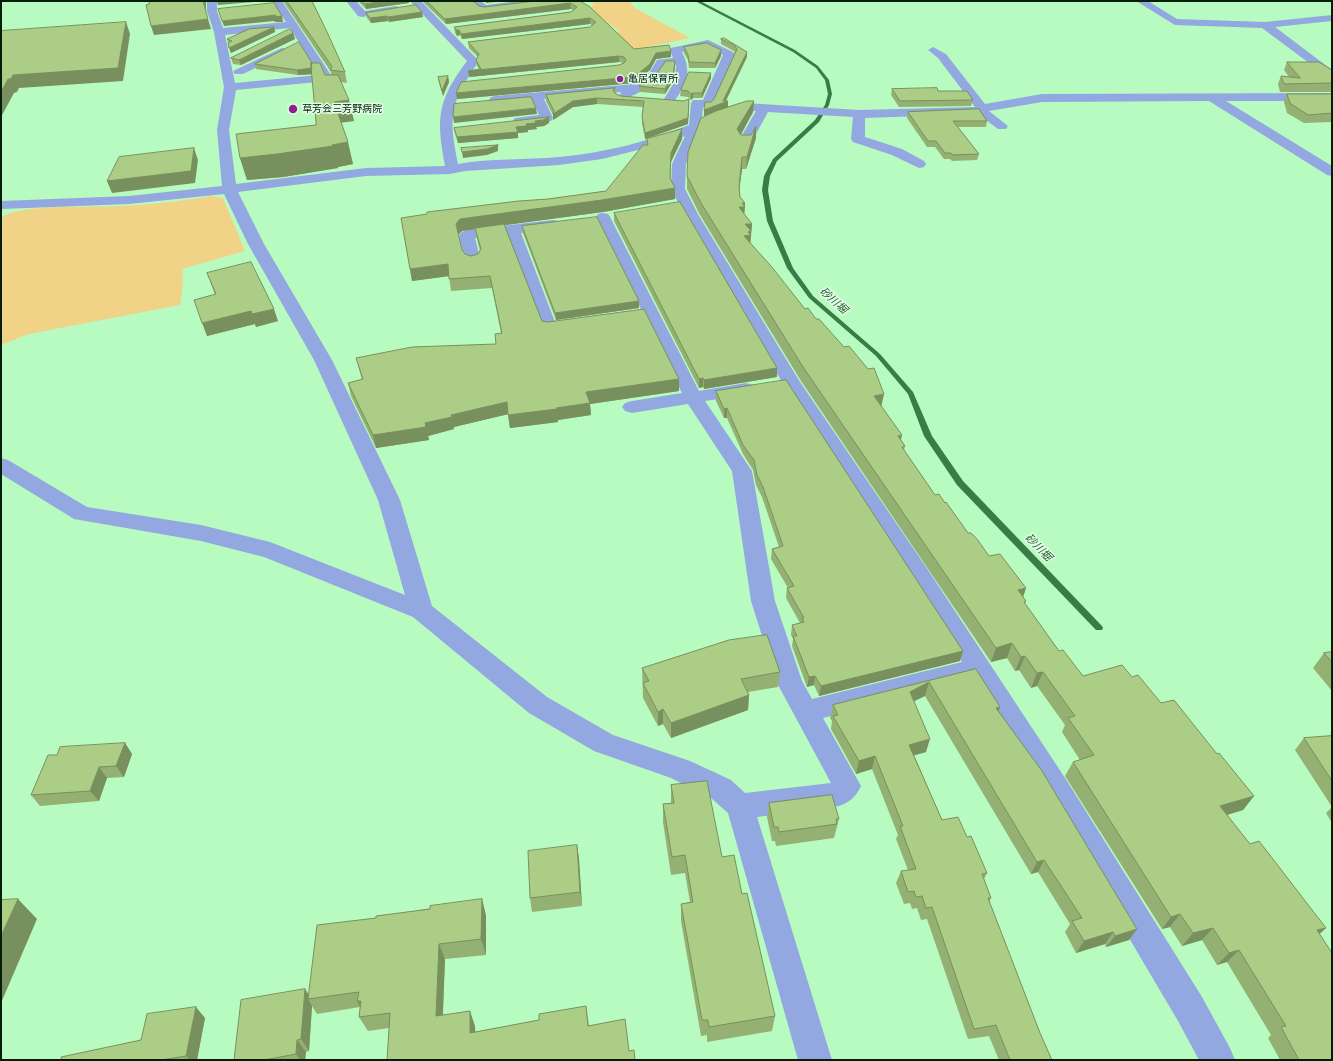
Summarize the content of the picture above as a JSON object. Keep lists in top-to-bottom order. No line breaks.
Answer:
{"water":["砂川堀"],"places":["亀居保育所","草芳会三芳野病院"]}
